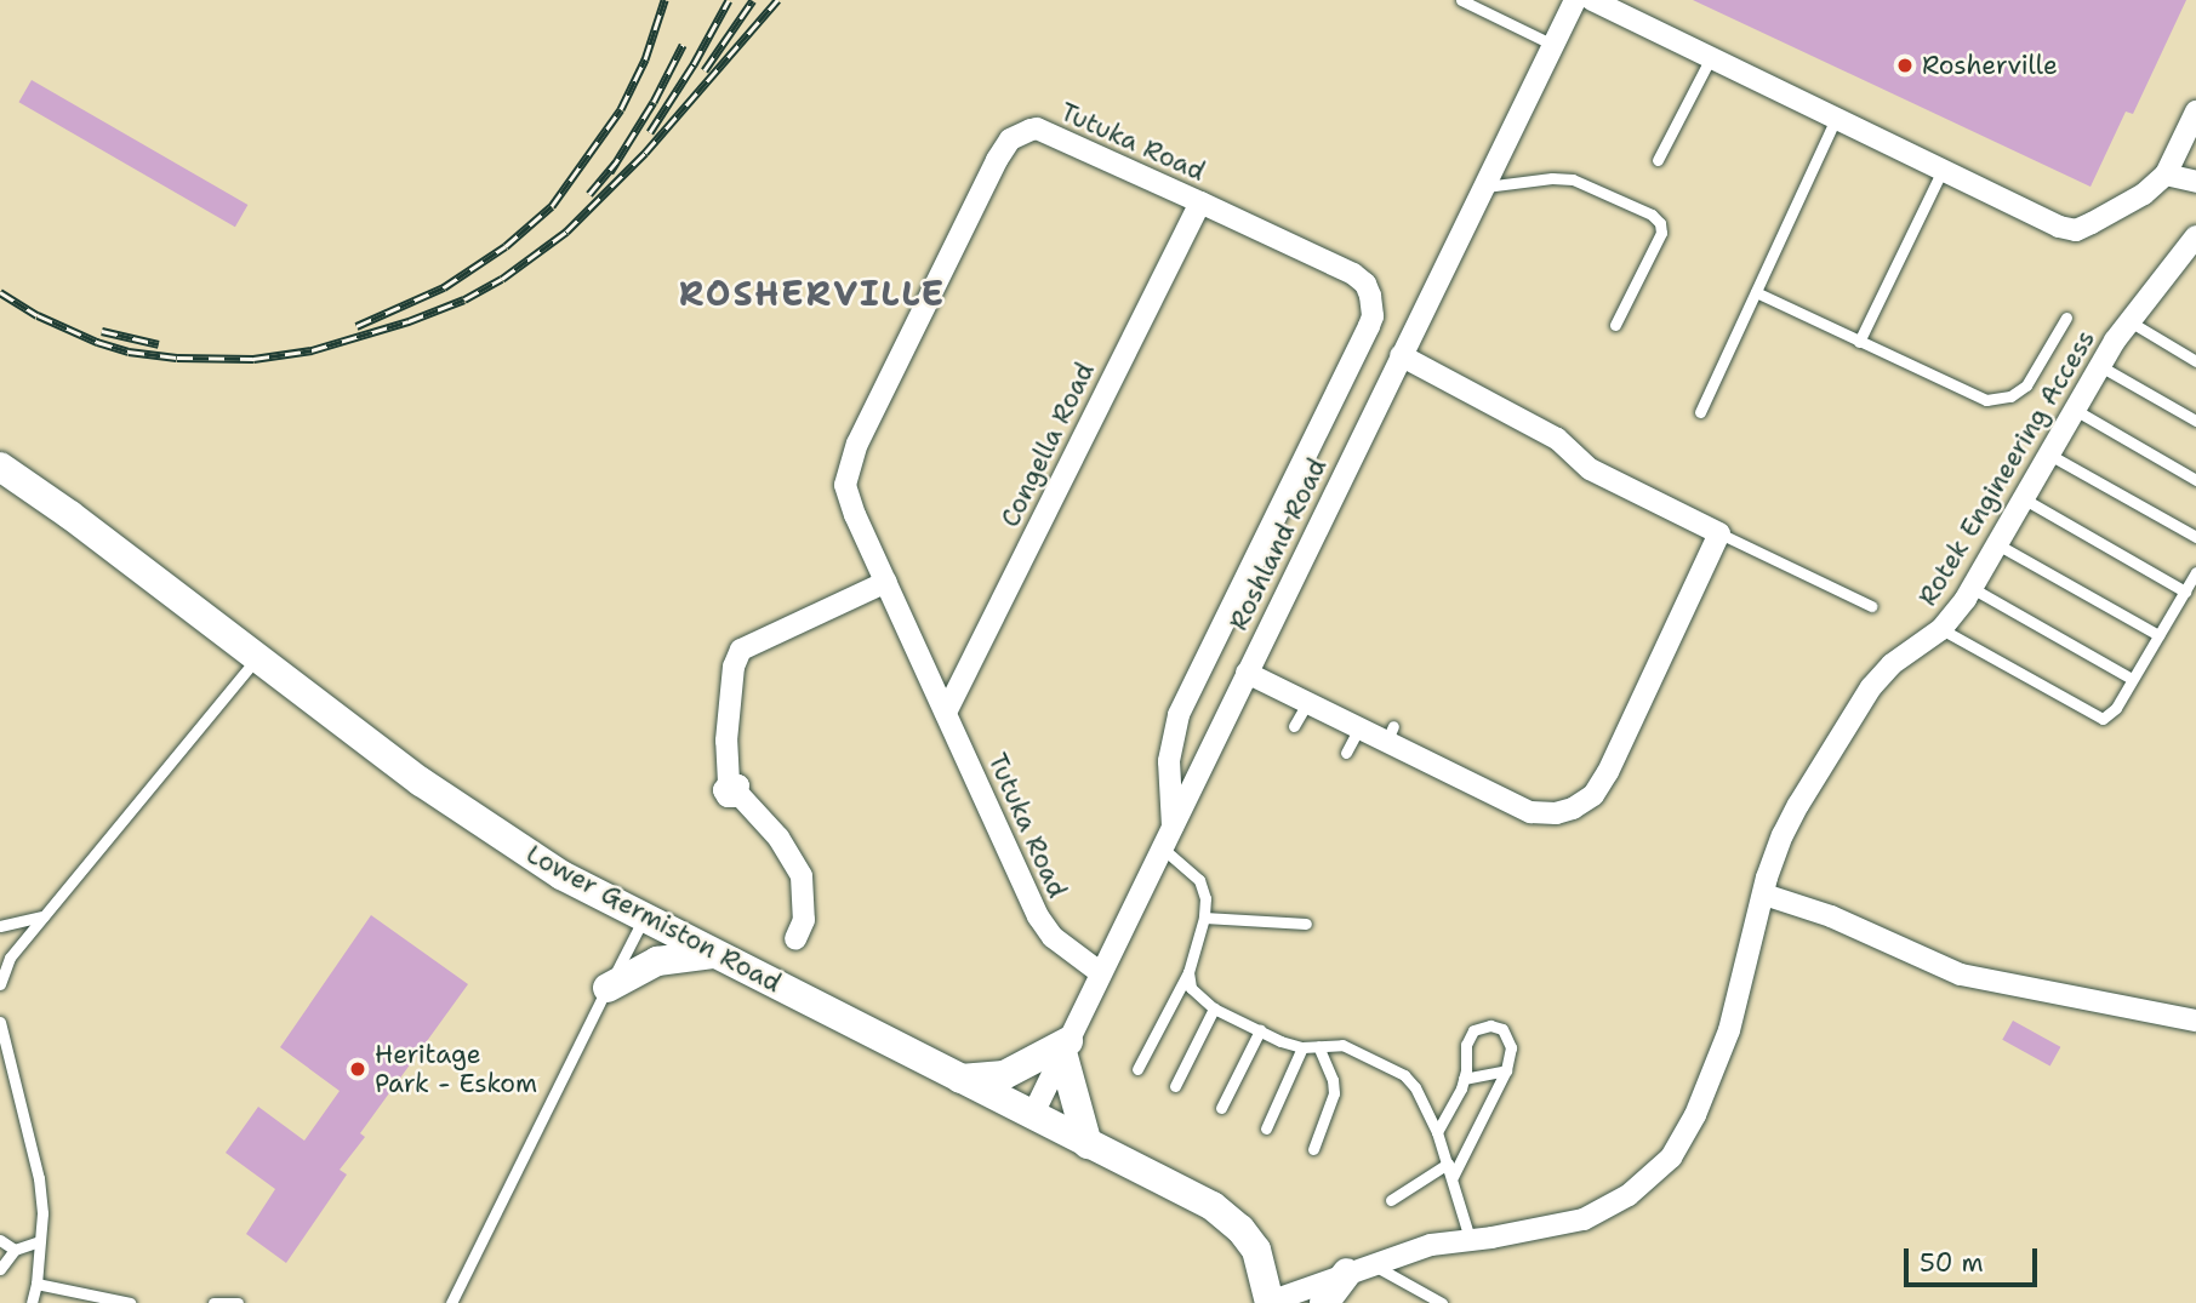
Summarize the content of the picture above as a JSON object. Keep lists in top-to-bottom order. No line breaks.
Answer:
{"streets":{"street":["Tutuka Road","Congella Road","Rotek Engineering Access","Roshland Road","Lower Germiston Road"]},"crossings":[["Tutuka Road","Congella Road"],["Tutuka Road","Roshland Road"],["Rotek Engineering Access","Lower Germiston Road"],["Roshland Road","Lower Germiston Road"]],"districts":["ROSHERVILLE"],"places":["Rosherville","Heritage Park - Eskom"],"scale_bar":"50 m"}
